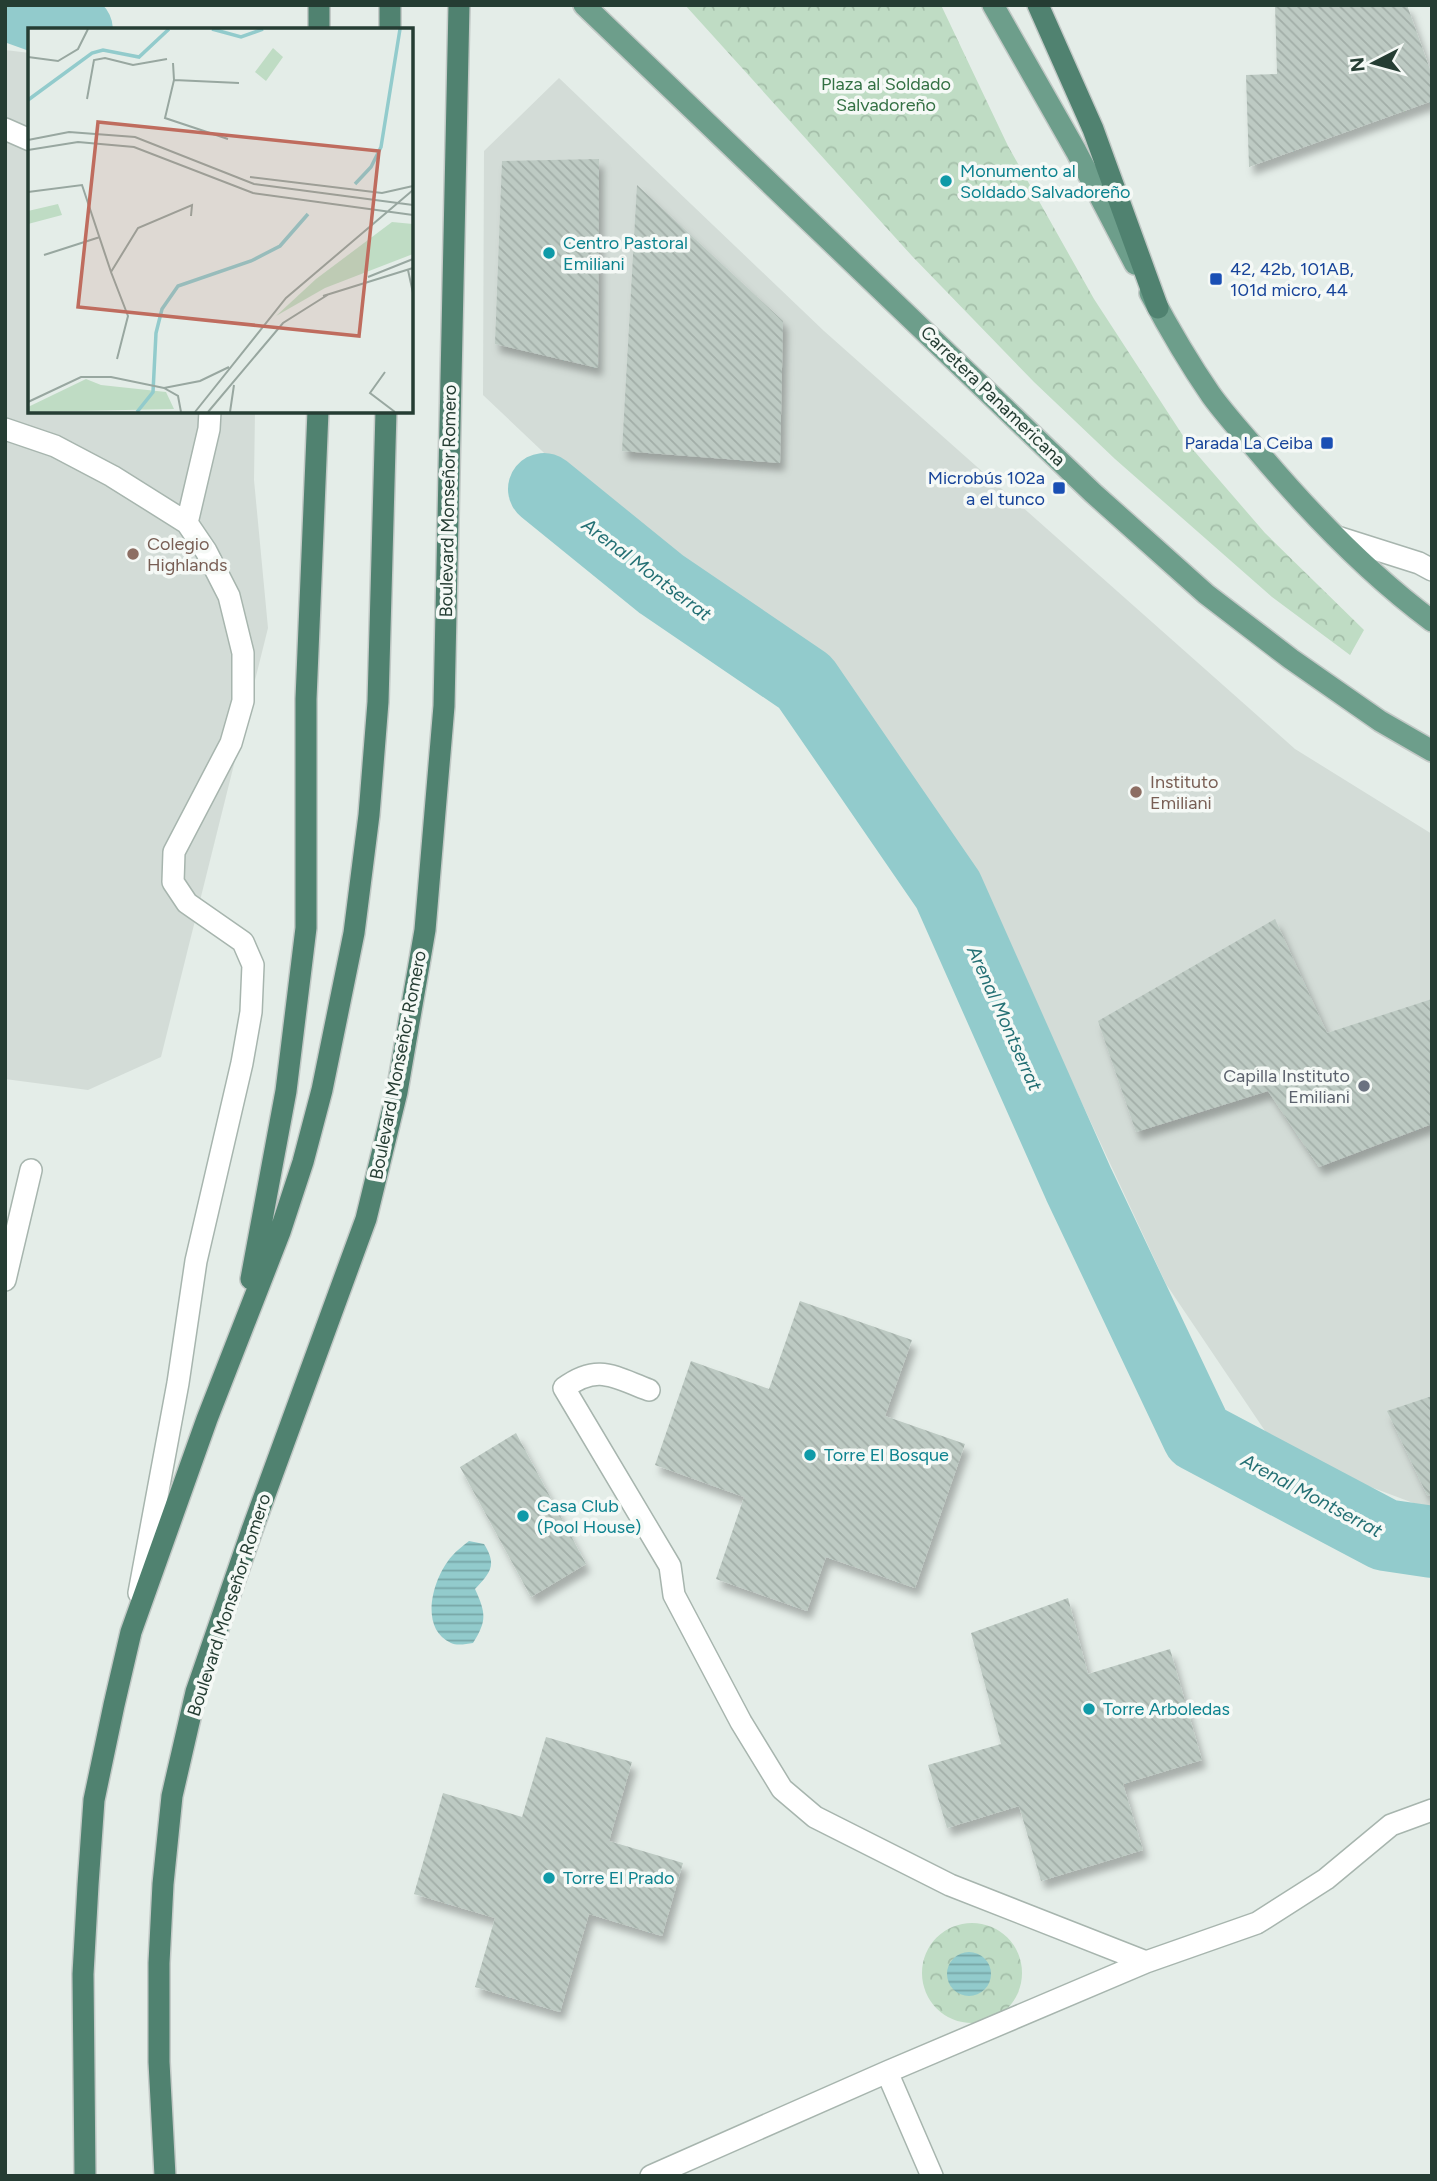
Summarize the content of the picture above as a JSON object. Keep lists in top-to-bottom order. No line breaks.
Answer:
{"streets":{"highway":["Boulevard Monseñor Romero"],"main road":["Carretera Panamericana"]},"water":["Arenal Montserrat"],"parks":["Plaza al Soldado Salvadoreño"],"places":{"other":["Monumento al Soldado Salvadoreño","Centro Pastoral Emiliani","Colegio Highlands","Instituto Emiliani","Capilla Instituto Emiliani","Torre El Bosque","Casa Club (Pool House)","Torre Arboledas","Torre El Prado"],"transit":["42, 42b, 101AB, 101d micro, 44","Parada La Ceiba","Microbús 102a a el tunco"]},"north":"left"}
